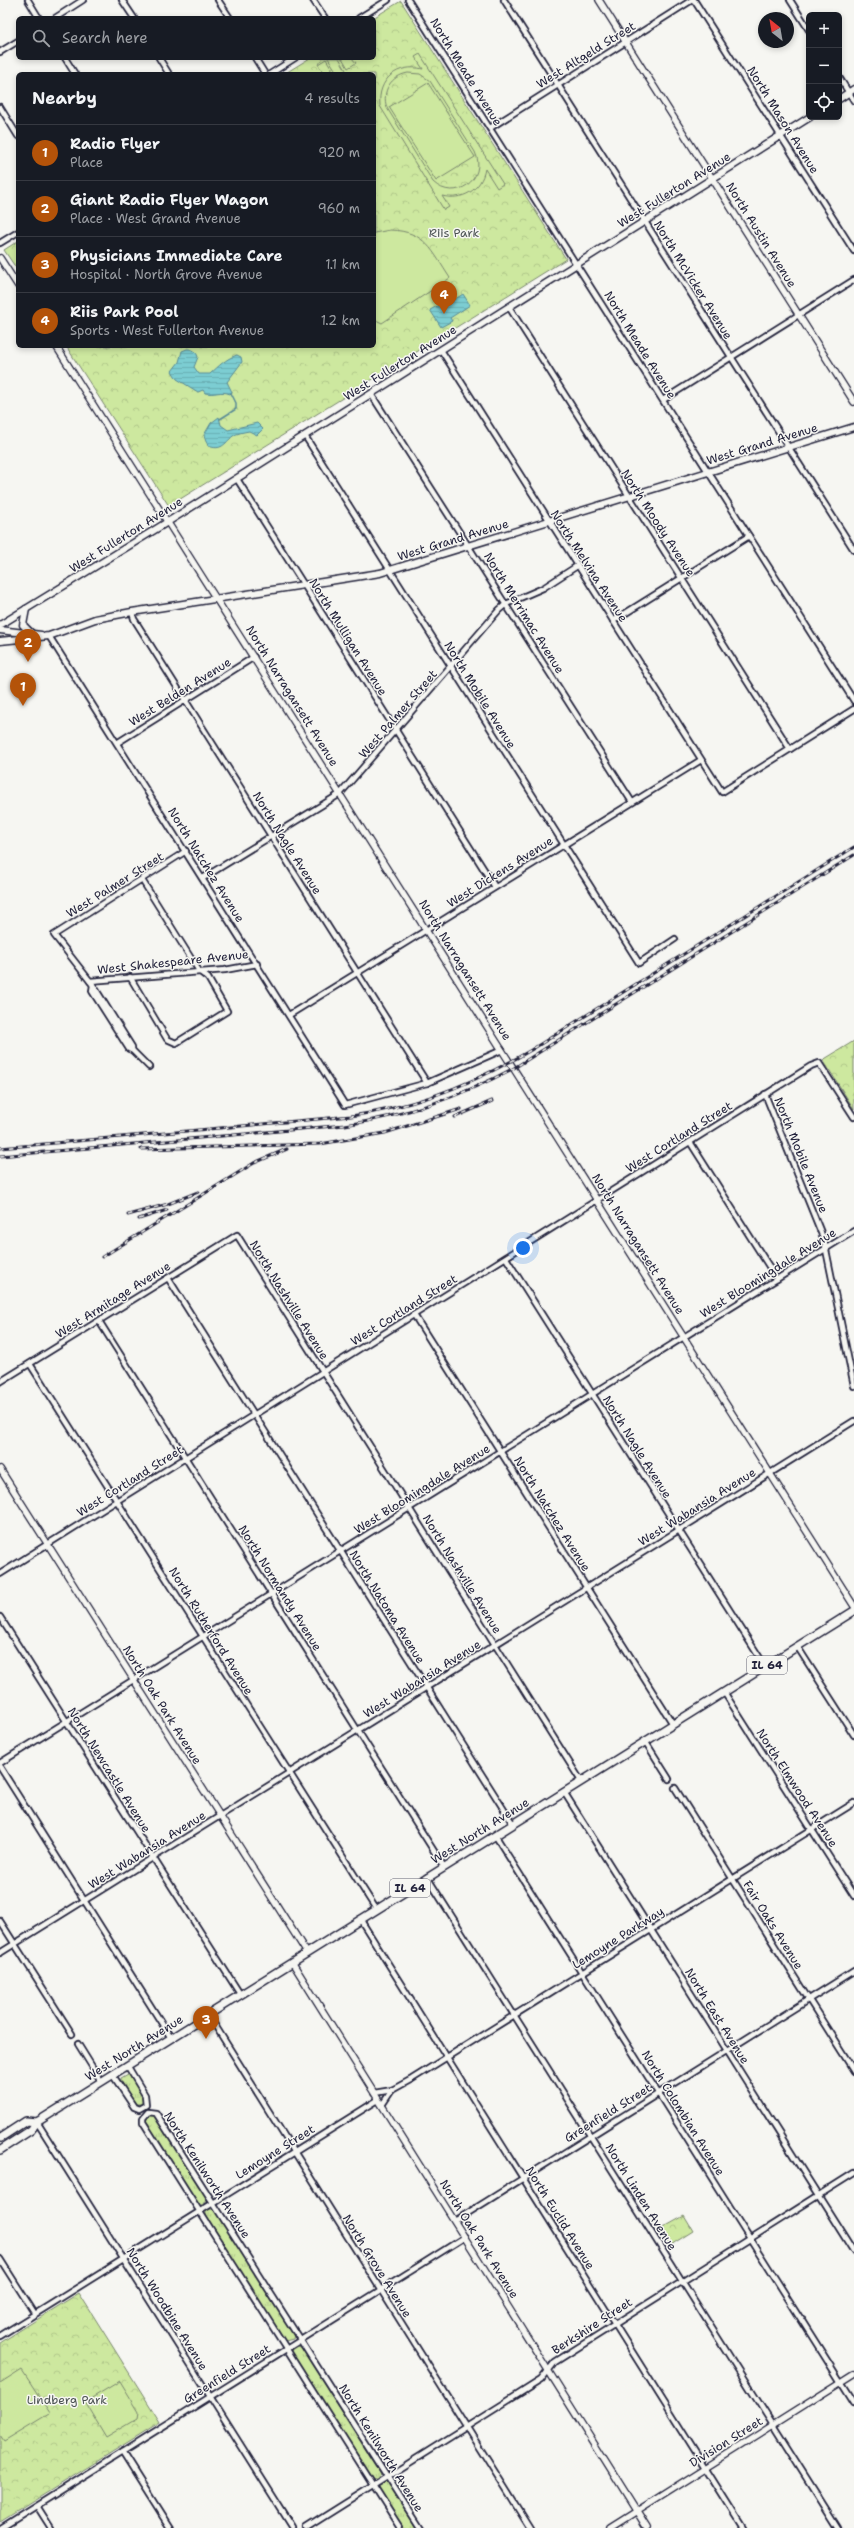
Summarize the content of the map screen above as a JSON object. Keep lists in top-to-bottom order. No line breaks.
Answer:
{"streets":{"main road":["West Fullerton Avenue","West Grand Avenue","IL 64","West North Avenue"],"street":["West Altgeld Street","North Meade Avenue","North Mason Avenue","North Austin Avenue","North McVicker Avenue","North Moody Avenue","North Melvina Avenue","North Merrimac Avenue","North Mulligan Avenue","West Belden Avenue","North Mobile Avenue","North Narragansett Avenue","West Palmer Street","North Nagle Avenue","North Natchez Avenue","West Dickens Avenue","West Shakespeare Avenue","West Cortland Street","West Bloomingdale Avenue","West Armitage Avenue","North Nashville Avenue","West Wabansia Avenue","North Normandy Avenue","North Natoma Avenue","North Rutherford Avenue","North Oak Park Avenue","North Newcastle Avenue","North Elmwood Avenue","Fair Oaks Avenue","Lemoyne Parkway","North East Avenue","Greenfield Street","North Colombian Avenue","Lemoyne Street","North Kenilworth Avenue","North Linden Avenue","North Euclid Avenue","North Grove Avenue","North Woodbine Avenue","Berkshire Street","Division Street"]},"crossings":[["West Altgeld Street","North Meade Avenue"],["West Altgeld Street","North Mason Avenue"],["West Altgeld Street","North Austin Avenue"],["West Altgeld Street","North McVicker Avenue"],["North Meade Avenue","West Fullerton Avenue"],["North Meade Avenue","West Grand Avenue"],["North Mason Avenue","West Fullerton Avenue"],["West Fullerton Avenue","North Austin Avenue"],["West Fullerton Avenue","North McVicker Avenue"],["West Fullerton Avenue","North Moody Avenue"],["West Fullerton Avenue","North Melvina Avenue"],["West Fullerton Avenue","North Merrimac Avenue"],["West Fullerton Avenue","North Mulligan Avenue"],["West Fullerton Avenue","North Mobile Avenue"],["West Fullerton Avenue","North Narragansett Avenue"],["North McVicker Avenue","West Grand Avenue"],["West Grand Avenue","North Moody Avenue"],["West Grand Avenue","North Melvina Avenue"],["West Grand Avenue","North Merrimac Avenue"],["West Grand Avenue","North Mulligan Avenue"],["West Grand Avenue","North Mobile Avenue"],["West Grand Avenue","North Narragansett Avenue"],["West Grand Avenue","North Nagle Avenue"],["West Grand Avenue","North Natchez Avenue"],["North Moody Avenue","North Melvina Avenue"],["North Melvina Avenue","West Palmer Street"],["North Melvina Avenue","West Dickens Avenue"],["North Merrimac Avenue","West Palmer Street"],["North Merrimac Avenue","West Dickens Avenue"],["North Mulligan Avenue","West Palmer Street"],["North Mulligan Avenue","West Dickens Avenue"],["West Belden Avenue","North Narragansett Avenue"],["West Belden Avenue","North Nagle Avenue"],["West Belden Avenue","North Natchez Avenue"],["North Mobile Avenue","West Palmer Street"],["North Mobile Avenue","West Dickens Avenue"],["North Mobile Avenue","West Cortland Street"],["North Mobile Avenue","West Bloomingdale Avenue"],["North Narragansett Avenue","West Palmer Street"],["North Narragansett Avenue","West Dickens Avenue"],["North Narragansett Avenue","West Cortland Street"],["North Narragansett Avenue","West Bloomingdale Avenue"],["North Narragansett Avenue","West Wabansia Avenue"],["West Palmer Street","North Nagle Avenue"],["West Palmer Street","North Natchez Avenue"],["West Palmer Street","West Shakespeare Avenue"],["North Nagle Avenue","North Natchez Avenue"],["North Nagle Avenue","West Dickens Avenue"],["North Nagle Avenue","West Cortland Street"],["North Nagle Avenue","West Bloomingdale Avenue"],["North Nagle Avenue","West Wabansia Avenue"],["North Nagle Avenue","West North Avenue"],["North Natchez Avenue","West Dickens Avenue"],["North Natchez Avenue","West Shakespeare Avenue"],["North Natchez Avenue","West Cortland Street"],["North Natchez Avenue","West Bloomingdale Avenue"],["North Natchez Avenue","West Wabansia Avenue"],["North Natchez Avenue","West North Avenue"],["West Cortland Street","North Nashville Avenue"],["West Cortland Street","North Normandy Avenue"],["West Cortland Street","North Natoma Avenue"],["West Cortland Street","North Rutherford Avenue"],["West Cortland Street","North Oak Park Avenue"],["West Bloomingdale Avenue","North Nashville Avenue"],["West Bloomingdale Avenue","North Normandy Avenue"],["West Bloomingdale Avenue","North Natoma Avenue"],["West Bloomingdale Avenue","North Rutherford Avenue"],["West Bloomingdale Avenue","North Oak Park Avenue"],["West Bloomingdale Avenue","North Newcastle Avenue"],["West Armitage Avenue","North Nashville Avenue"],["West Armitage Avenue","North Normandy Avenue"],["West Armitage Avenue","North Natoma Avenue"],["West Armitage Avenue","North Rutherford Avenue"],["North Nashville Avenue","West Wabansia Avenue"],["North Nashville Avenue","West North Avenue"],["West Wabansia Avenue","North Normandy Avenue"],["West Wabansia Avenue","North Natoma Avenue"],["West Wabansia Avenue","North Rutherford Avenue"],["West Wabansia Avenue","North Oak Park Avenue"],["West Wabansia Avenue","North Newcastle Avenue"],["North Normandy Avenue","West North Avenue"],["North Natoma Avenue","West North Avenue"],["North Rutherford Avenue","West North Avenue"],["North Oak Park Avenue","West North Avenue"],["North Oak Park Avenue","Lemoyne Parkway"],["North Oak Park Avenue","Greenfield Street"],["North Oak Park Avenue","Lemoyne Street"],["North Oak Park Avenue","Berkshire Street"],["North Oak Park Avenue","Division Street"],["North Newcastle Avenue","West North Avenue"],["North Elmwood Avenue","West North Avenue"],["North Elmwood Avenue","Lemoyne Parkway"],["West North Avenue","North East Avenue"],["West North Avenue","North Colombian Avenue"],["West North Avenue","North Linden Avenue"],["West North Avenue","North Euclid Avenue"],["West North Avenue","North Grove Avenue"],["West North Avenue","North Woodbine Avenue"],["Fair Oaks Avenue","Lemoyne Parkway"],["Fair Oaks Avenue","Greenfield Street"],["Lemoyne Parkway","North East Avenue"],["Lemoyne Parkway","North Colombian Avenue"],["Lemoyne Parkway","North Linden Avenue"],["Lemoyne Parkway","North Euclid Avenue"],["North East Avenue","Greenfield Street"],["North East Avenue","Berkshire Street"],["Greenfield Street","North Colombian Avenue"],["Greenfield Street","North Kenilworth Avenue"],["Greenfield Street","North Linden Avenue"],["Greenfield Street","North Euclid Avenue"],["Greenfield Street","North Grove Avenue"],["Greenfield Street","North Woodbine Avenue"],["North Colombian Avenue","Berkshire Street"],["North Colombian Avenue","Division Street"],["Lemoyne Street","North Kenilworth Avenue"],["Lemoyne Street","North Grove Avenue"],["Lemoyne Street","North Woodbine Avenue"],["North Kenilworth Avenue","Berkshire Street"],["North Linden Avenue","Berkshire Street"],["North Linden Avenue","Division Street"],["North Euclid Avenue","Berkshire Street"],["North Euclid Avenue","Division Street"],["North Grove Avenue","Berkshire Street"]],"parks":["Riis Park","Lindberg Park"],"north":"top left","page":{"map_buttons":["+","−"],"search":"Search here","heading":["Nearby","4 results"],"list":[{"mark":"1","name":"Radio Flyer","note":"Place","value":"920 m"},{"mark":"2","name":"Giant Radio Flyer Wagon","note":"Place · West Grand Avenue","value":"960 m"},{"mark":"3","name":"Physicians Immediate Care","note":"Hospital · North Grove Avenue","value":"1.1 km"},{"mark":"4","name":"Riis Park Pool","note":"Sports · West Fullerton Avenue","value":"1.2 km"}],"pins":["4","2","1","3"]}}
